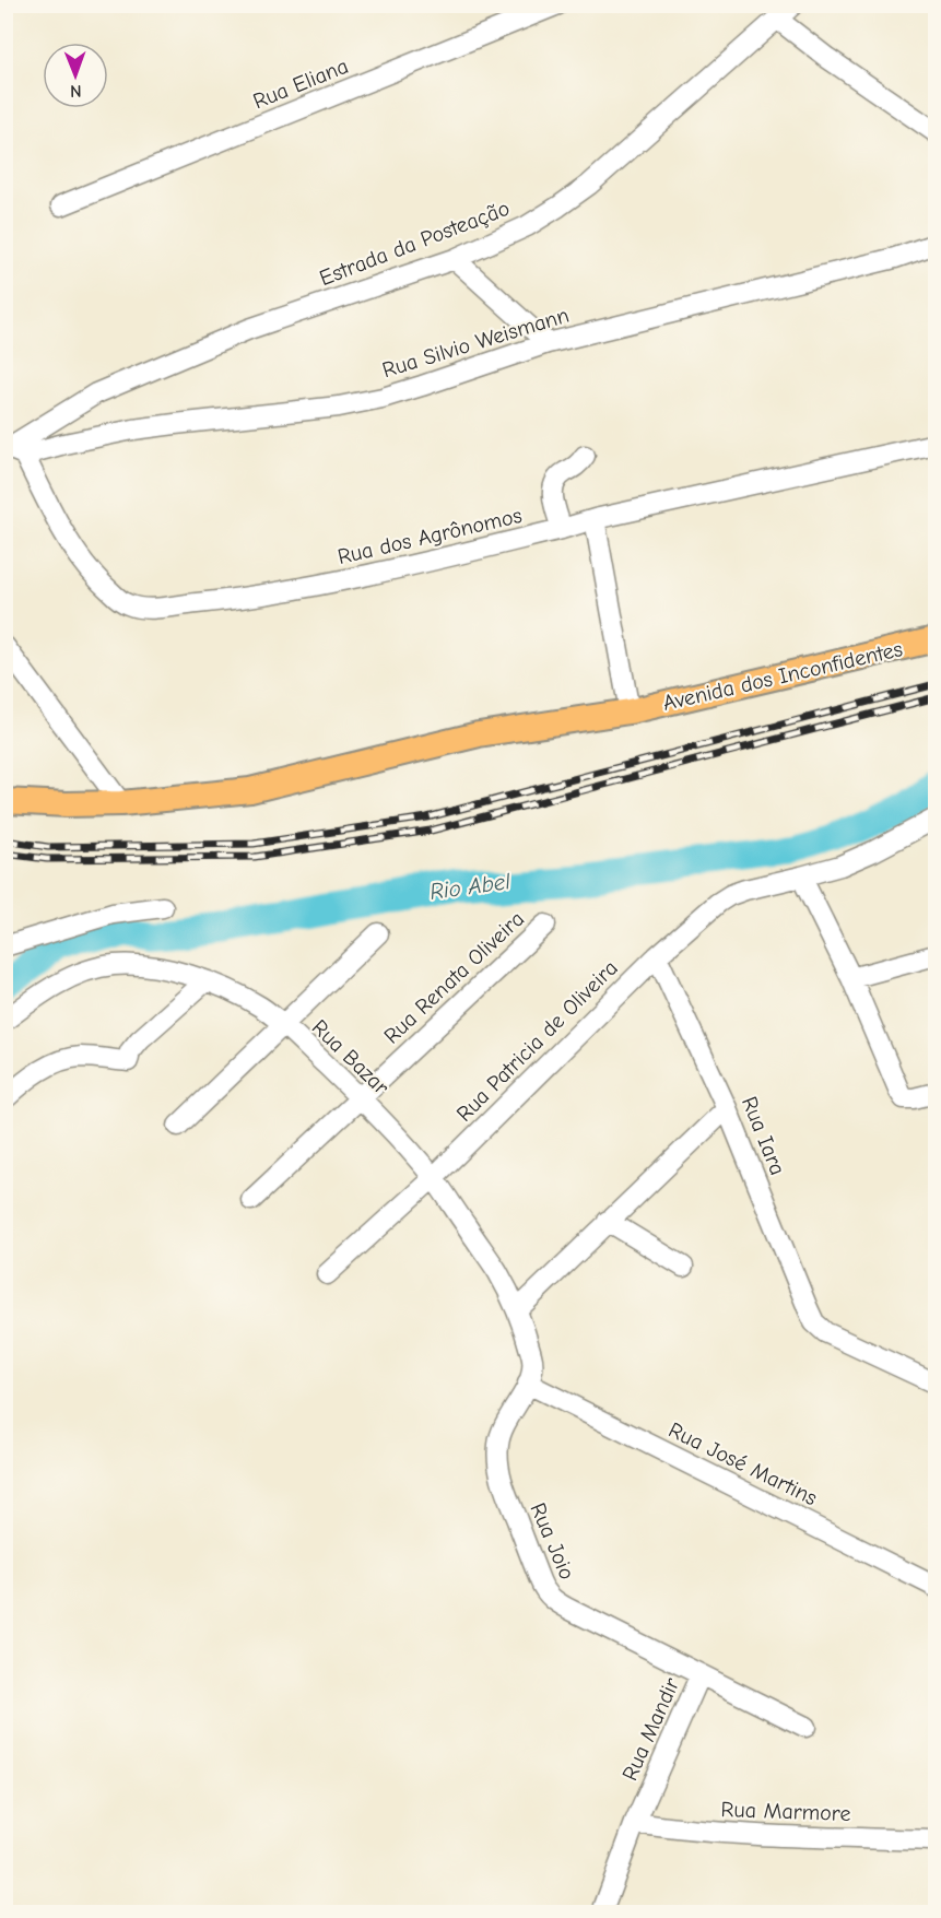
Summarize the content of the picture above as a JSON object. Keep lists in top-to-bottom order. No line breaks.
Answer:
{"streets":{"main road":["Avenida dos Inconfidentes"],"street":["Rua Eliana","Estrada da Posteação","Rua Silvio Weismann","Rua dos Agrônomos","Rua Renata Oliveira","Rua Patricia de Oliveira","Rua Bazar","Rua Iara","Rua José Martins","Rua Joio","Rua Mandir","Rua Marmore"]},"crossings":[["Estrada da Posteação","Rua Silvio Weismann"],["Estrada da Posteação","Rua dos Agrônomos"],["Rua Silvio Weismann","Rua dos Agrônomos"],["Rua Renata Oliveira","Rua Bazar"],["Rua Patricia de Oliveira","Rua Bazar"],["Rua Patricia de Oliveira","Rua Iara"],["Rua Bazar","Rua José Martins"],["Rua Bazar","Rua Joio"],["Rua José Martins","Rua Joio"],["Rua Joio","Rua Mandir"],["Rua Mandir","Rua Marmore"]],"water":["Rio Abel"],"north":"bottom"}
